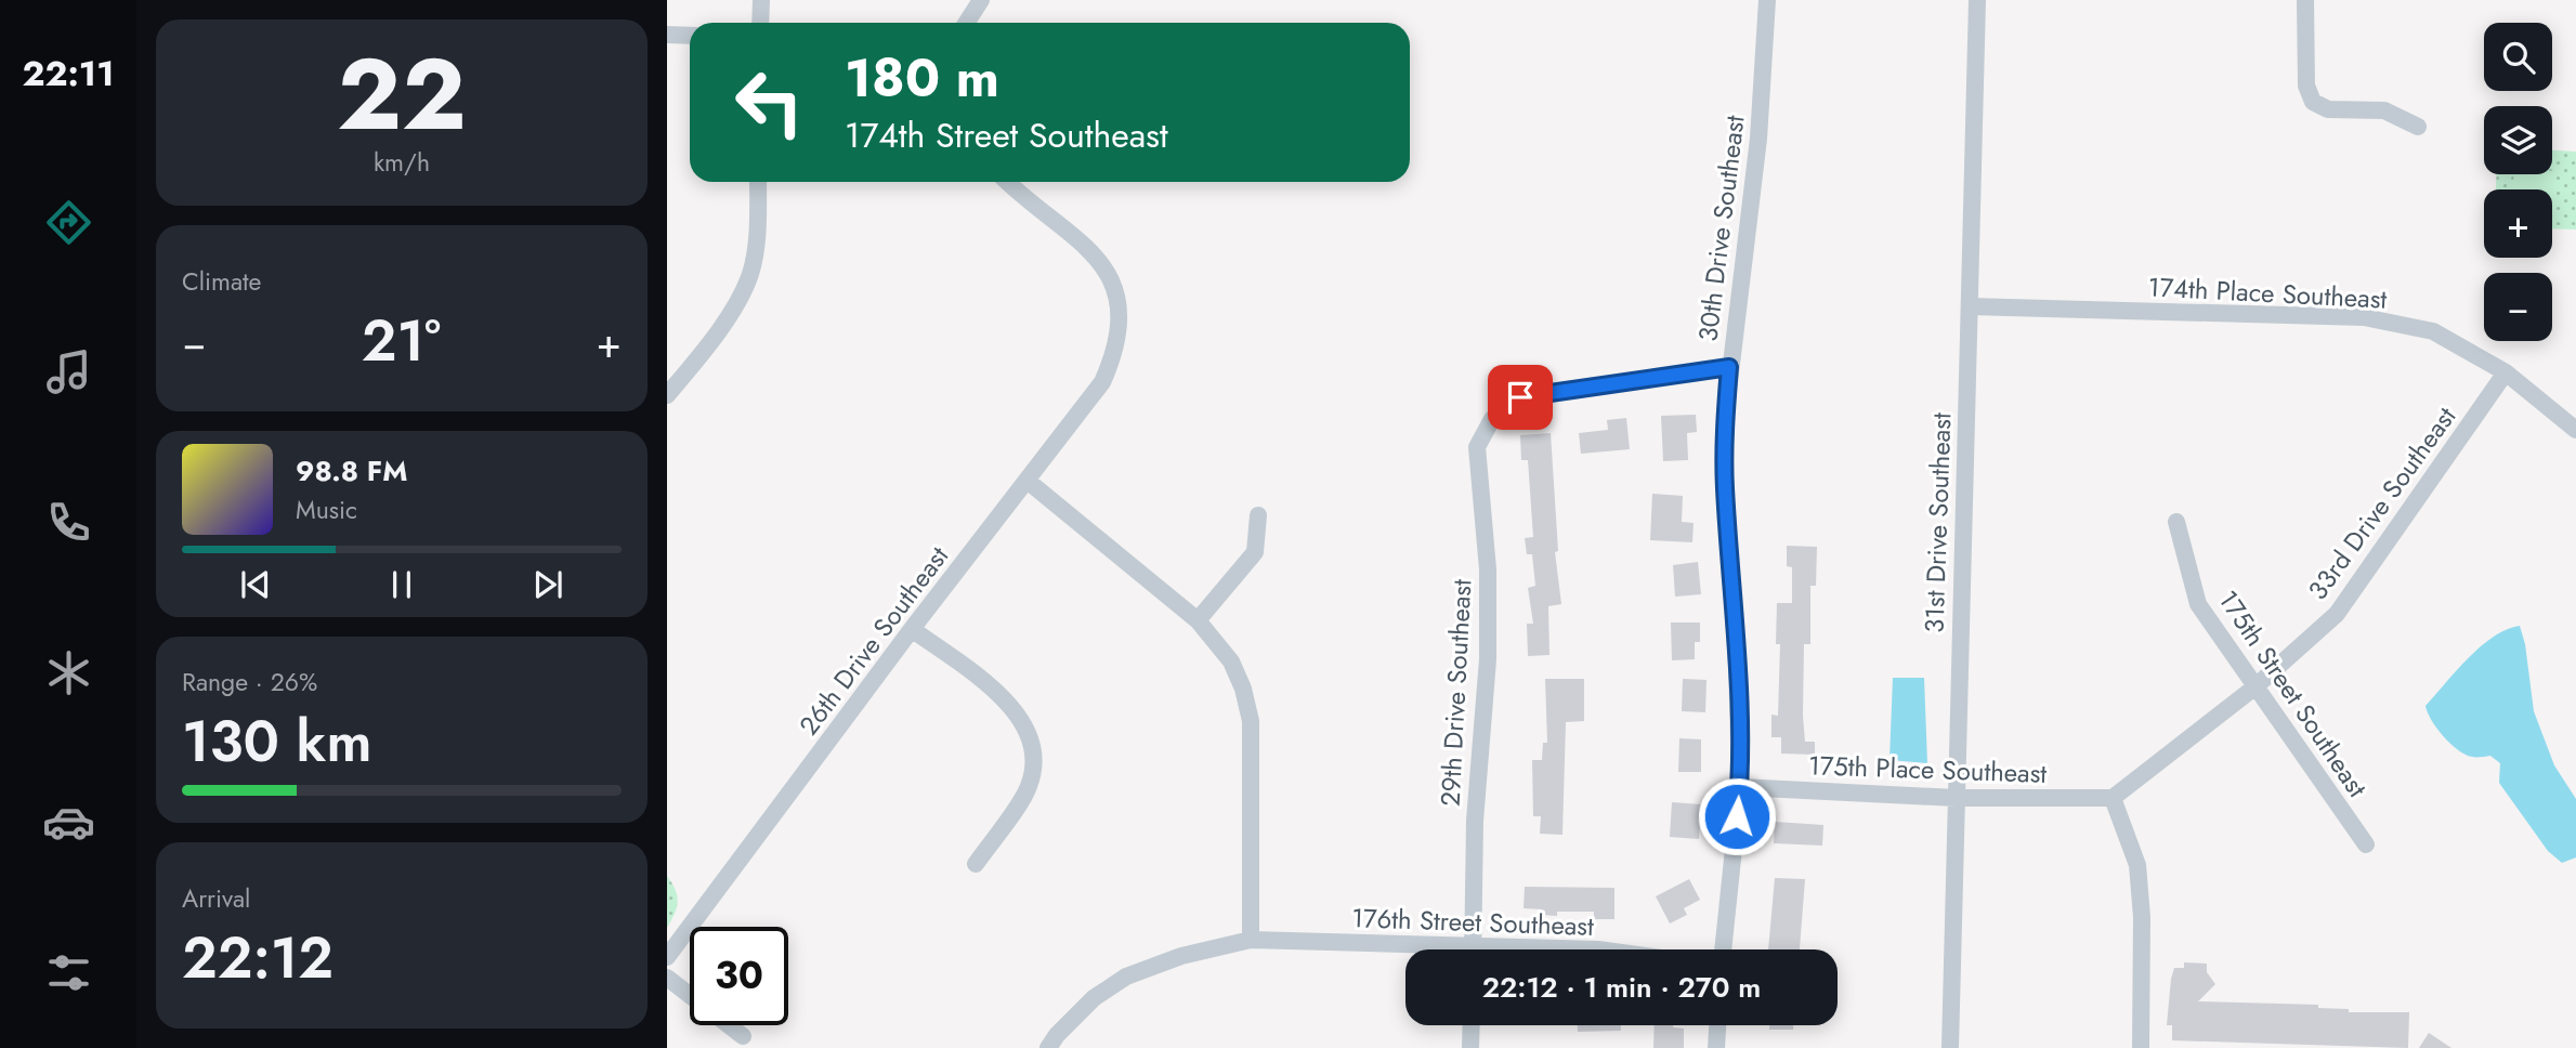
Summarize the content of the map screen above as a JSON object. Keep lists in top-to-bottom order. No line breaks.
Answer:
{"streets":{"street":["30th Drive Southeast","174th Place Southeast","33rd Drive Southeast","31st Drive Southeast","26th Drive Southeast","29th Drive Southeast","175th Street Southeast","175th Place Southeast","176th Street Southeast"]},"crossings":[["30th Drive Southeast","29th Drive Southeast"],["30th Drive Southeast","175th Place Southeast"],["174th Place Southeast","33rd Drive Southeast"],["174th Place Southeast","31st Drive Southeast"],["33rd Drive Southeast","175th Street Southeast"],["33rd Drive Southeast","175th Place Southeast"],["31st Drive Southeast","175th Place Southeast"]],"page":{"tabs":"22:11","tile":[["22","km/h"],"Climate",["Range · 26%","130 km"],["Arrival","22:12"]],"map_buttons":["+","−"],"turn":["180 m","174th Street Southeast"],"heat":["−","21°","+"],"song":["98.8 FM","Music"],"limit":"30","trip":"22:12 · 1 min · 270 m"}}
